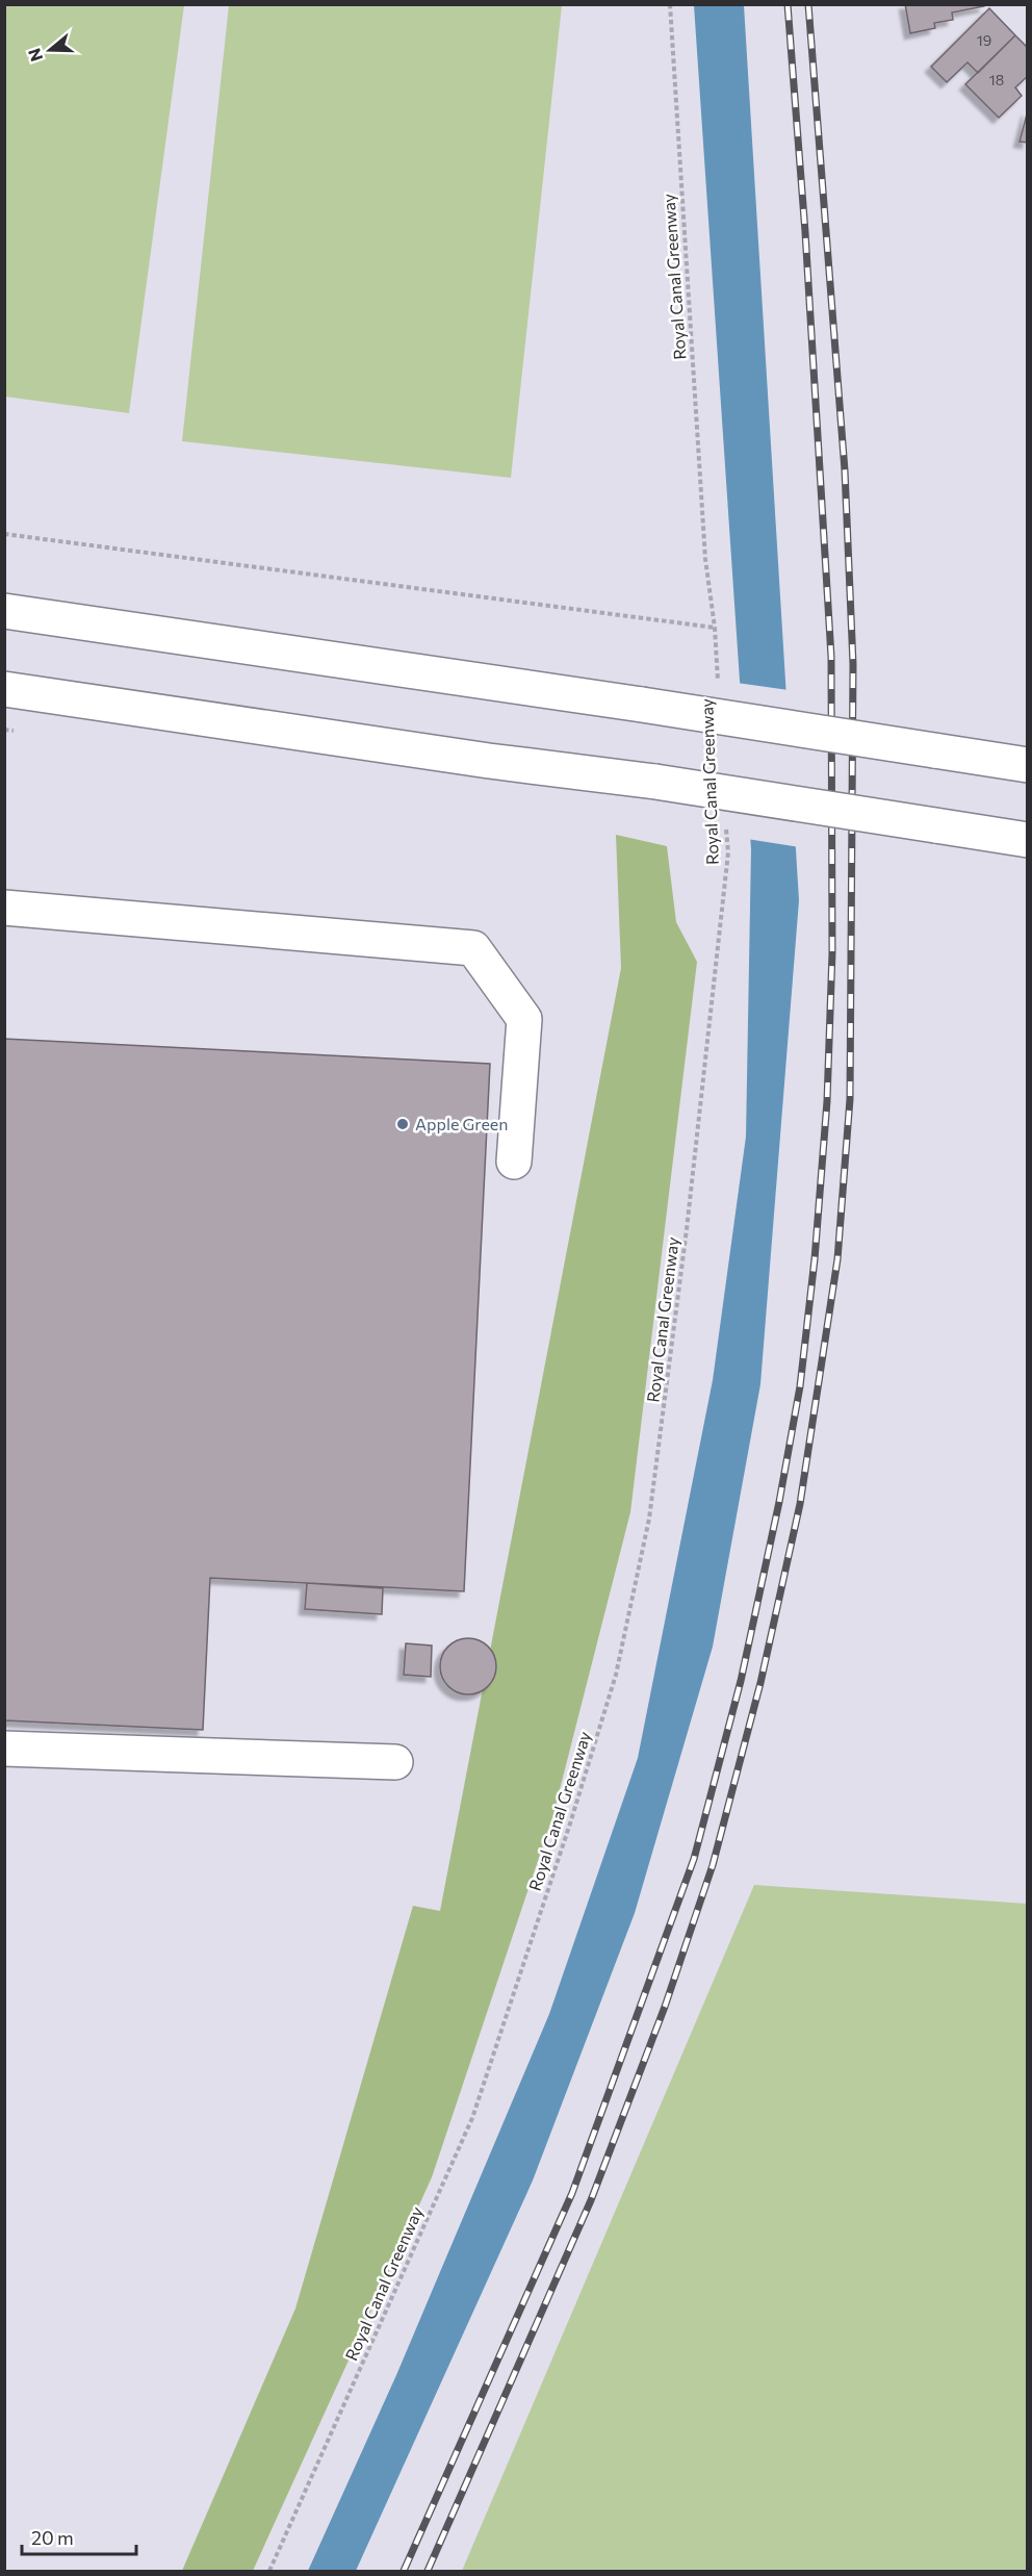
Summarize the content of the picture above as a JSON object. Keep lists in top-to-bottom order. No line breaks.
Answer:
{"streets":{"path":["Royal Canal Greenway"]},"places":["Apple Green"],"house_numbers":["19","18"],"scale_bar":"20 m","north":"left"}
